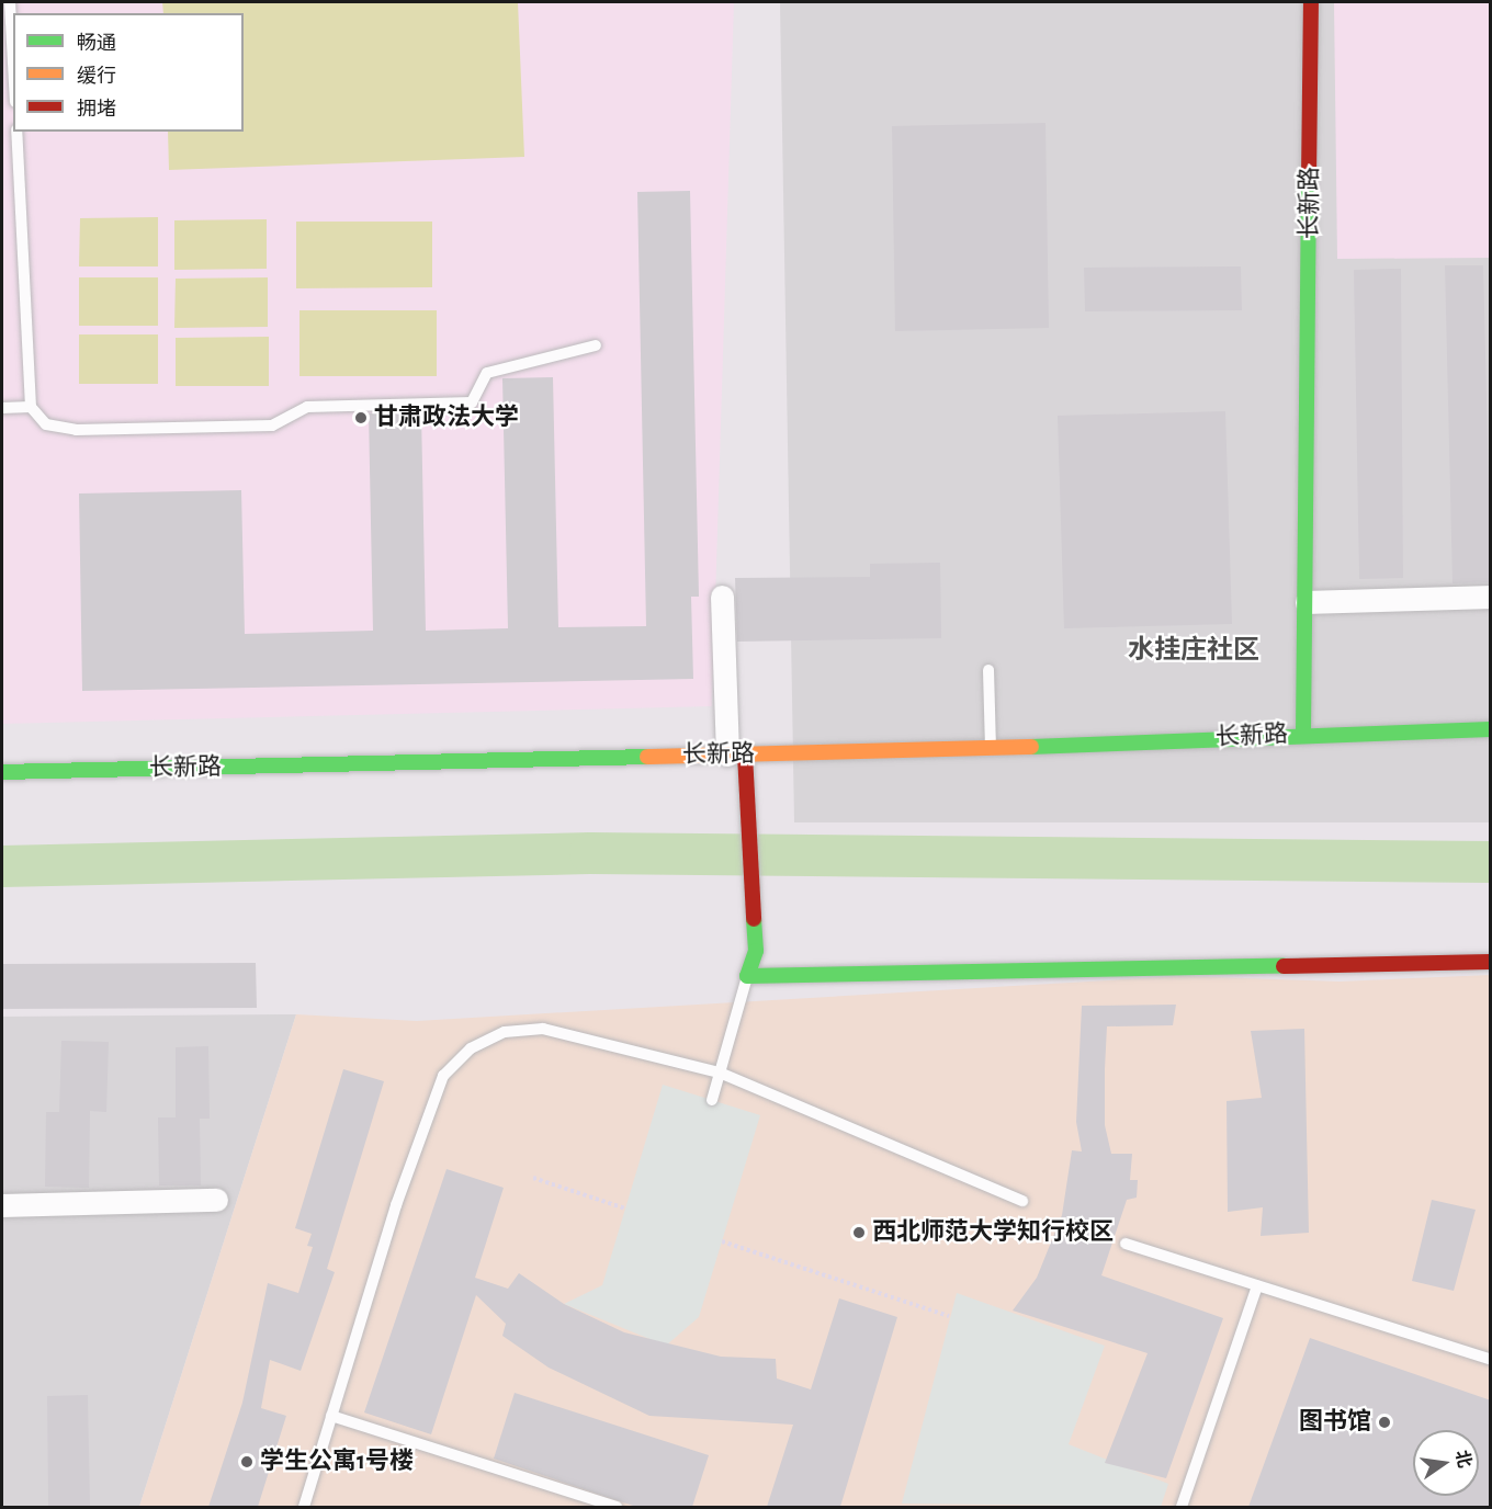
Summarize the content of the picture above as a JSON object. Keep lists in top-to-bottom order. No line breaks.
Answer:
{"streets":{"street":["长新路"]},"districts":["水挂庄社区"],"places":["甘肃政法大学","西北师范大学知行校区","图书馆","学生公寓1号楼"],"legend":["畅通","缓行","拥堵"],"north":"right"}
